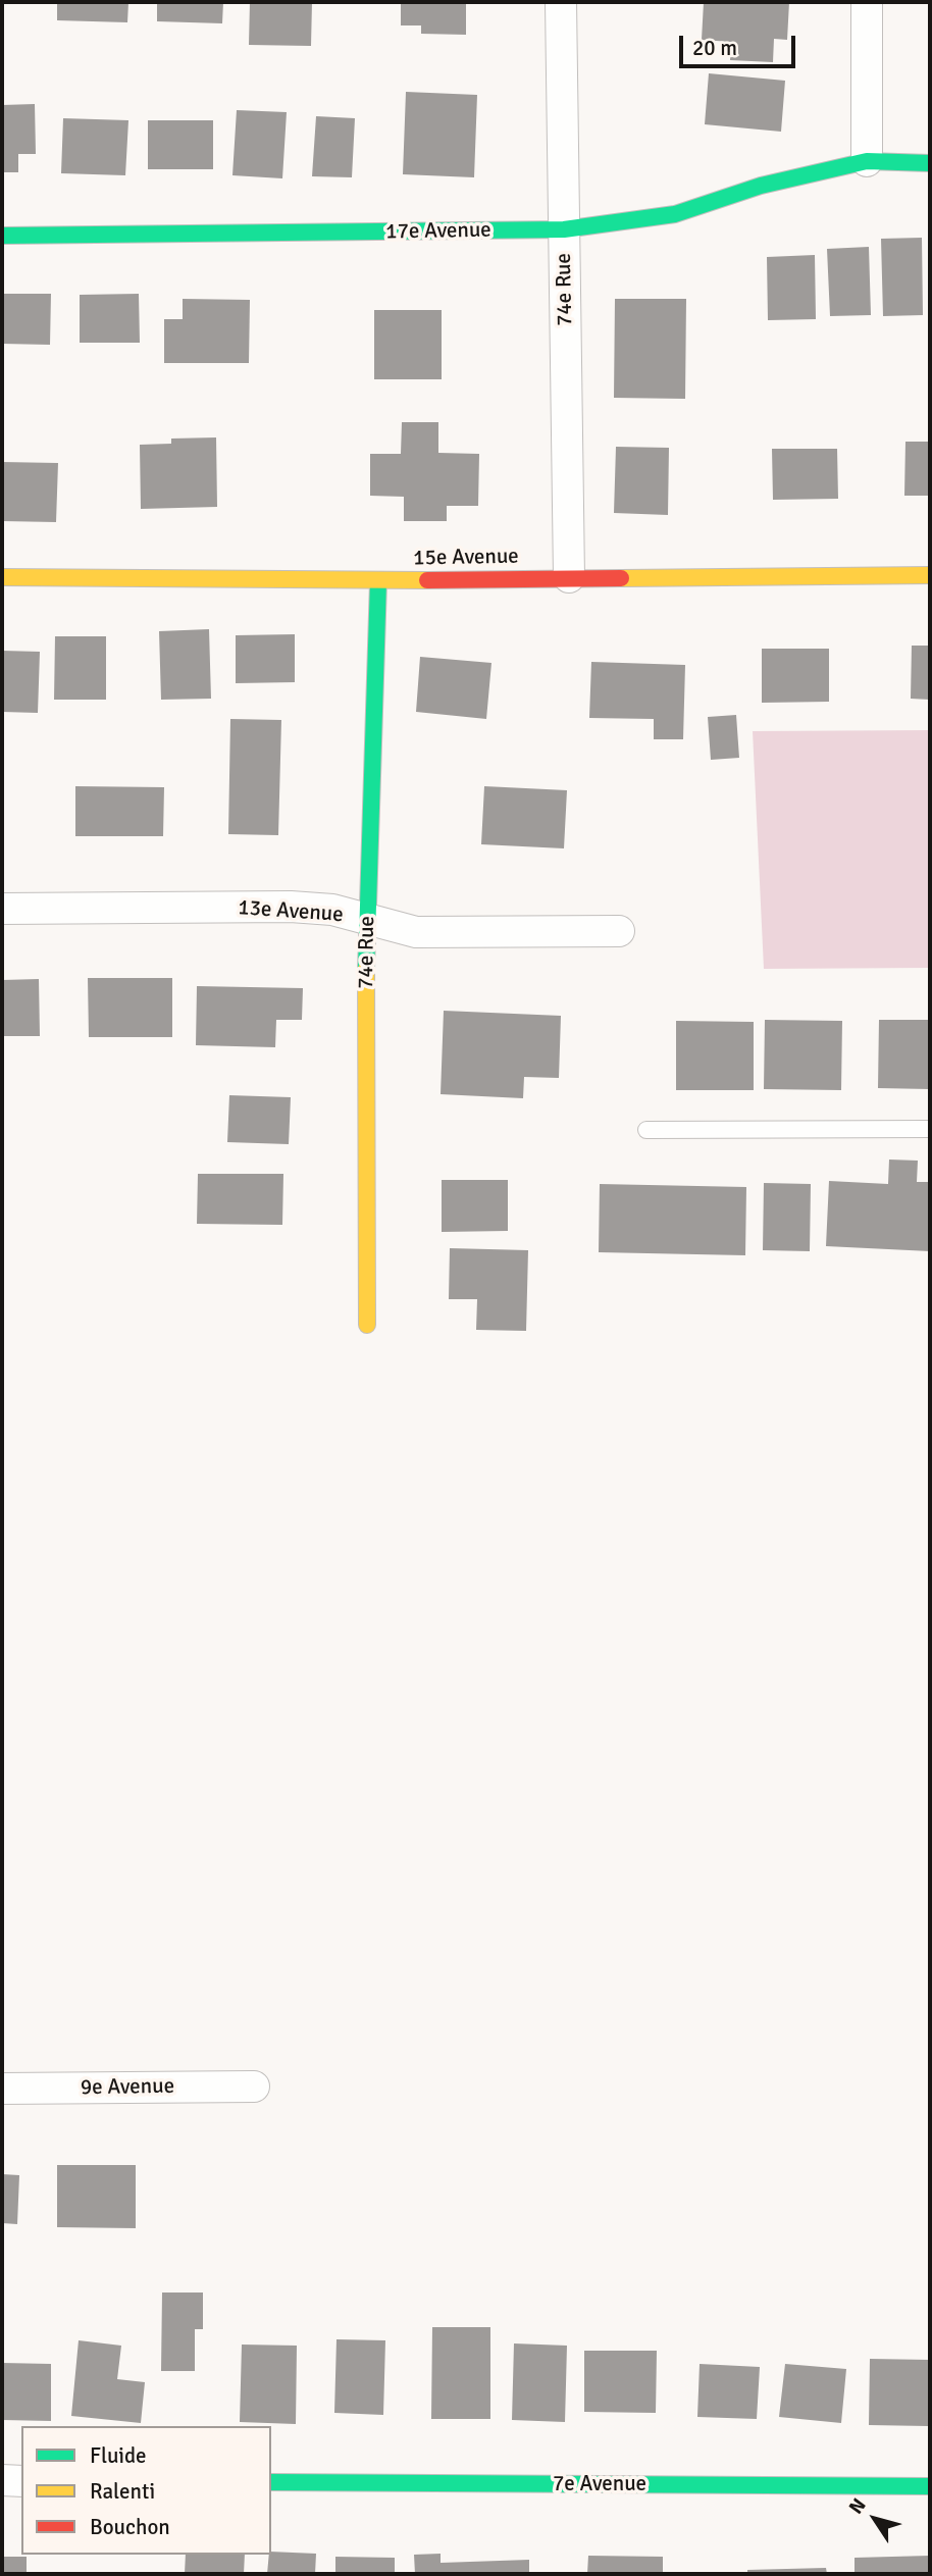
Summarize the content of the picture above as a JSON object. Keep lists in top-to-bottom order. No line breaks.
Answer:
{"streets":{"street":["17e Avenue","74e Rue","15e Avenue","13e Avenue","9e Avenue","7e Avenue"]},"crossings":[["17e Avenue","74e Rue"],["74e Rue","15e Avenue"],["74e Rue","13e Avenue"]],"legend":["Fluide","Ralenti","Bouchon"],"scale_bar":"20 m","north":"top left"}
